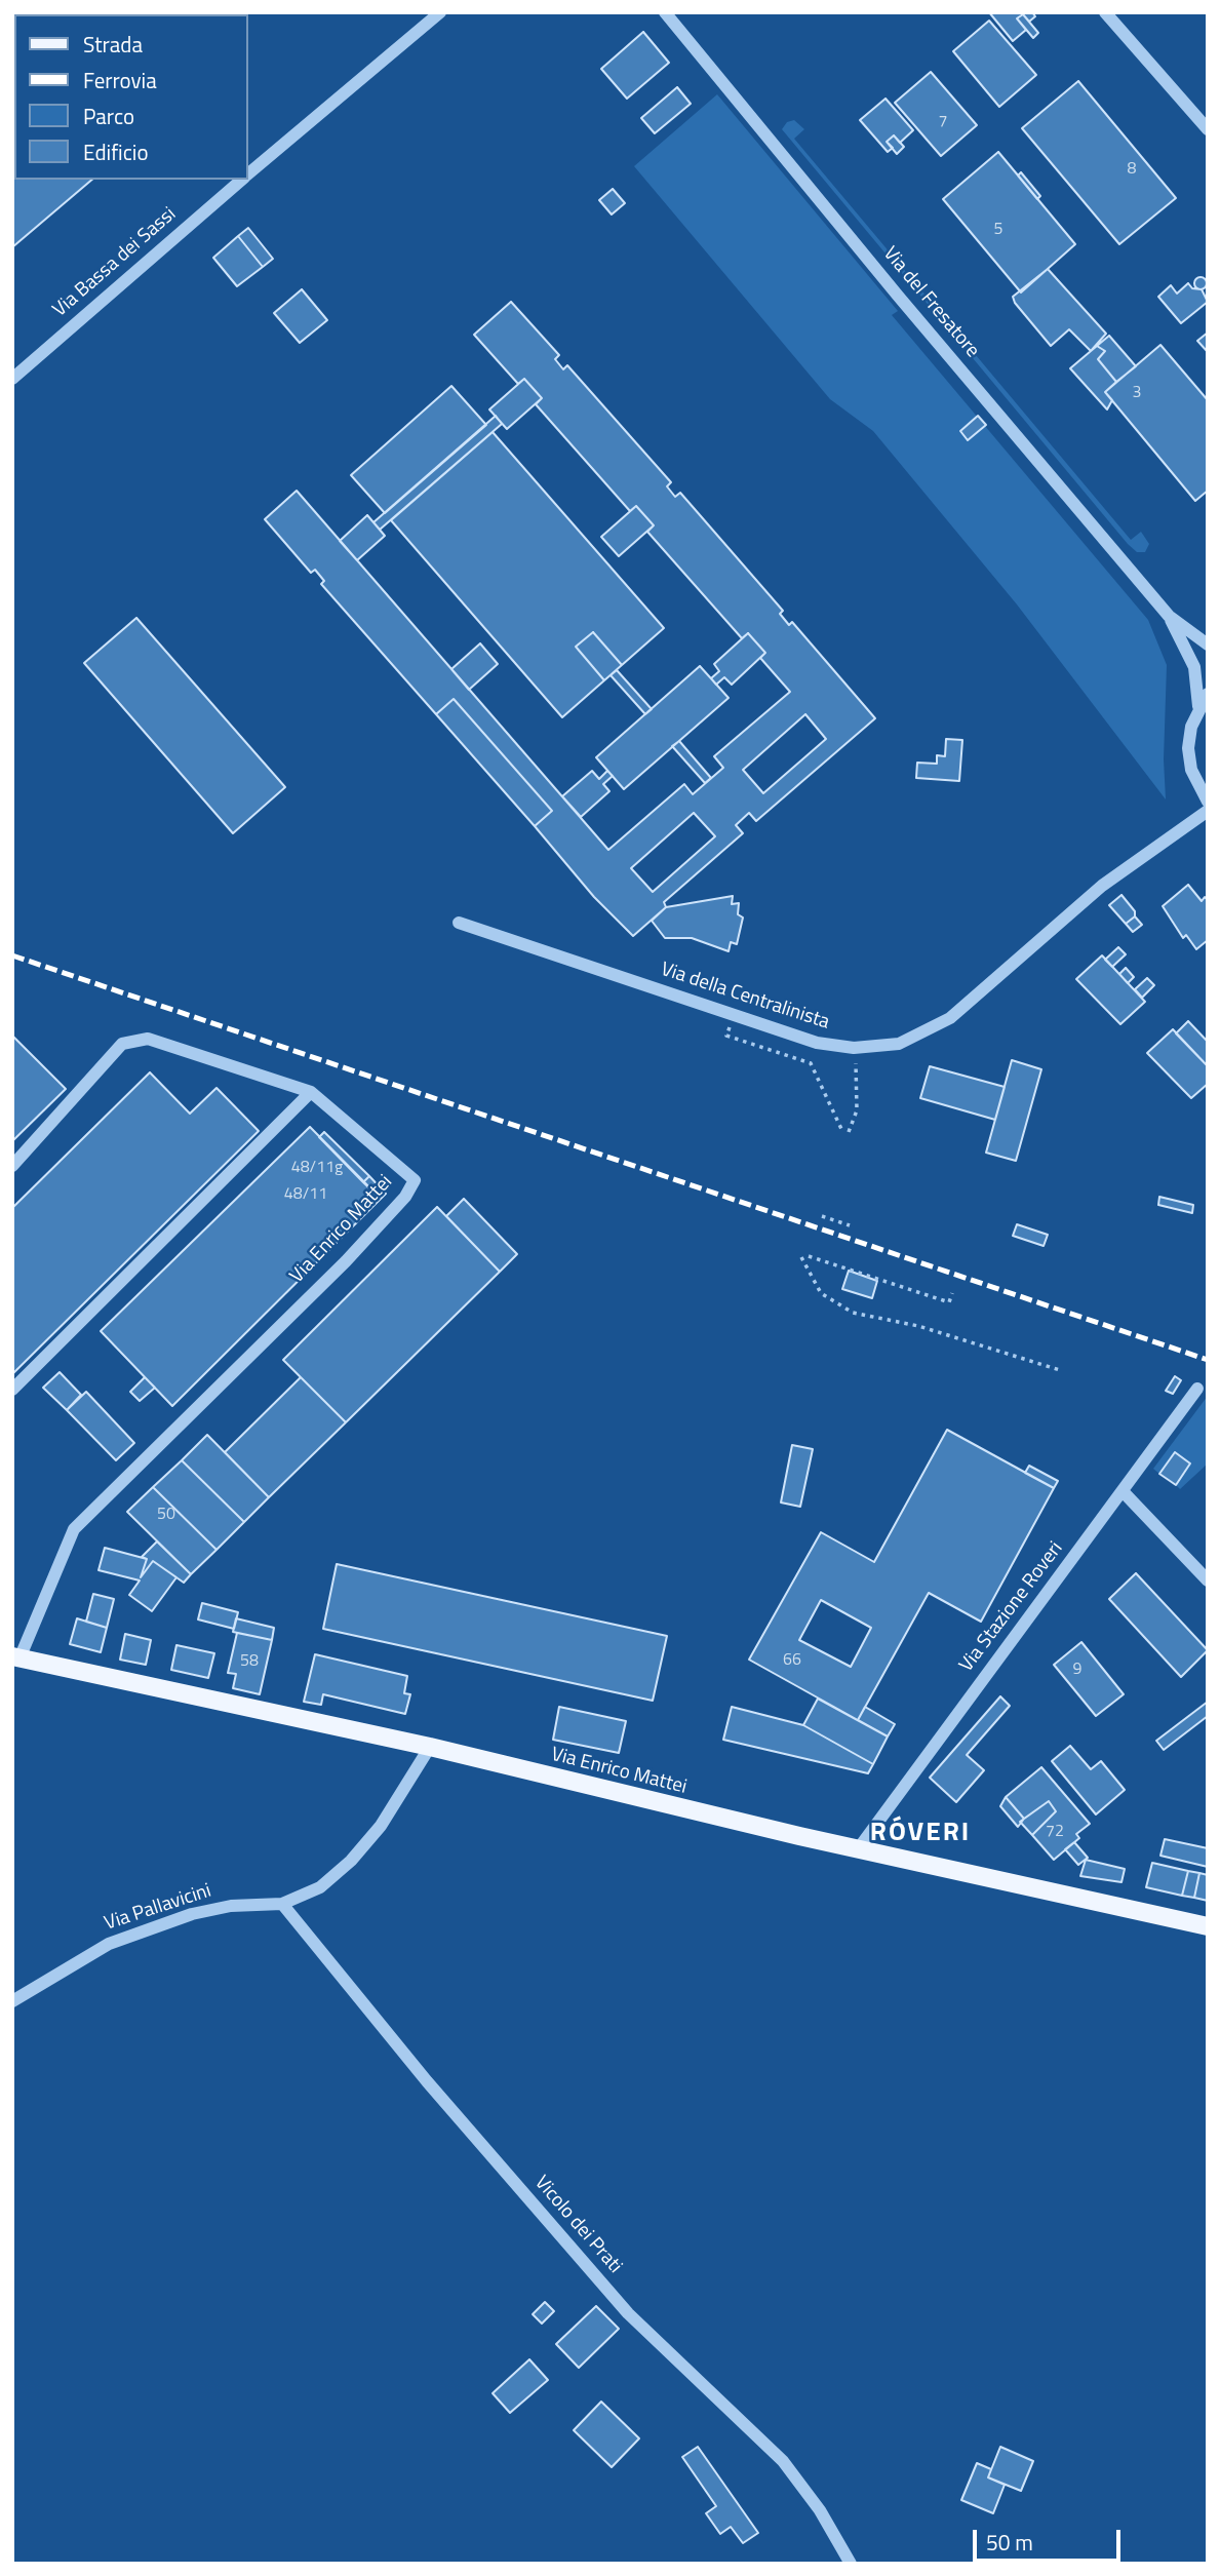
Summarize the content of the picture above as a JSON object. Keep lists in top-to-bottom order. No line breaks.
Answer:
{"streets":{"main road":["Via Enrico Mattei"],"street":["Via Bassa dei Sassi","Via del Fresatore","Via della Centralinista","Via Stazione Roveri","Via Pallavicini","Vicolo dei Prati"]},"crossings":[["Via Enrico Mattei","Via Stazione Roveri"],["Via Enrico Mattei","Via Pallavicini"],["Via Pallavicini","Vicolo dei Prati"]],"districts":["RÓVERI"],"house_numbers":["7","8","5","3","48/11g","48/11","50","66","58","9","72"],"legend":["Strada","Ferrovia","Parco","Edificio"],"scale_bar":"50 m"}
